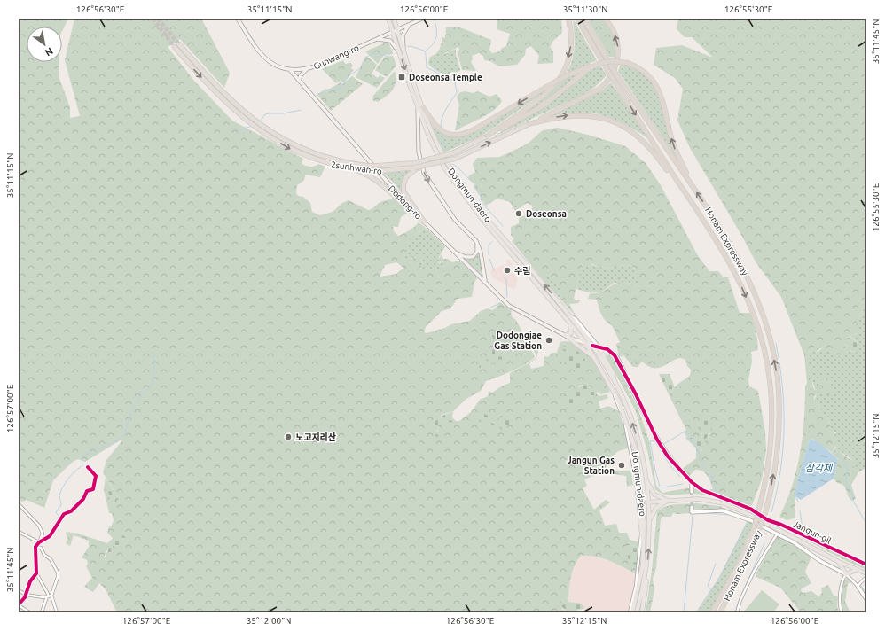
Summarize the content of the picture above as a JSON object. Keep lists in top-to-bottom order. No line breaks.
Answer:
{"streets":{"highway":["2sunhwan-ro","Honam Expressway"],"main road":["Gunwang-ro","Dongmun-daero","Dodong-ro"],"street":["Jangun-gil"]},"crossings":[["Gunwang-ro","Dongmun-daero"],["Gunwang-ro","Dodong-ro"],["Dongmun-daero","Dodong-ro"]],"water":["삼각제"],"places":{"transit":["Doseonsa Temple"],"other":["Doseonsa","수림","Dodongjae Gas Station","노고지리산","Jangun Gas Station"]},"north":"bottom right","coordinates":["126°56'30\"E","35°11'15\"N","126°56'00\"E","35°11'30\"N","126°55'30\"E","35°11'45\"N","126°57'00\"E","35°12'15\"N","35°12'00\"N"]}
